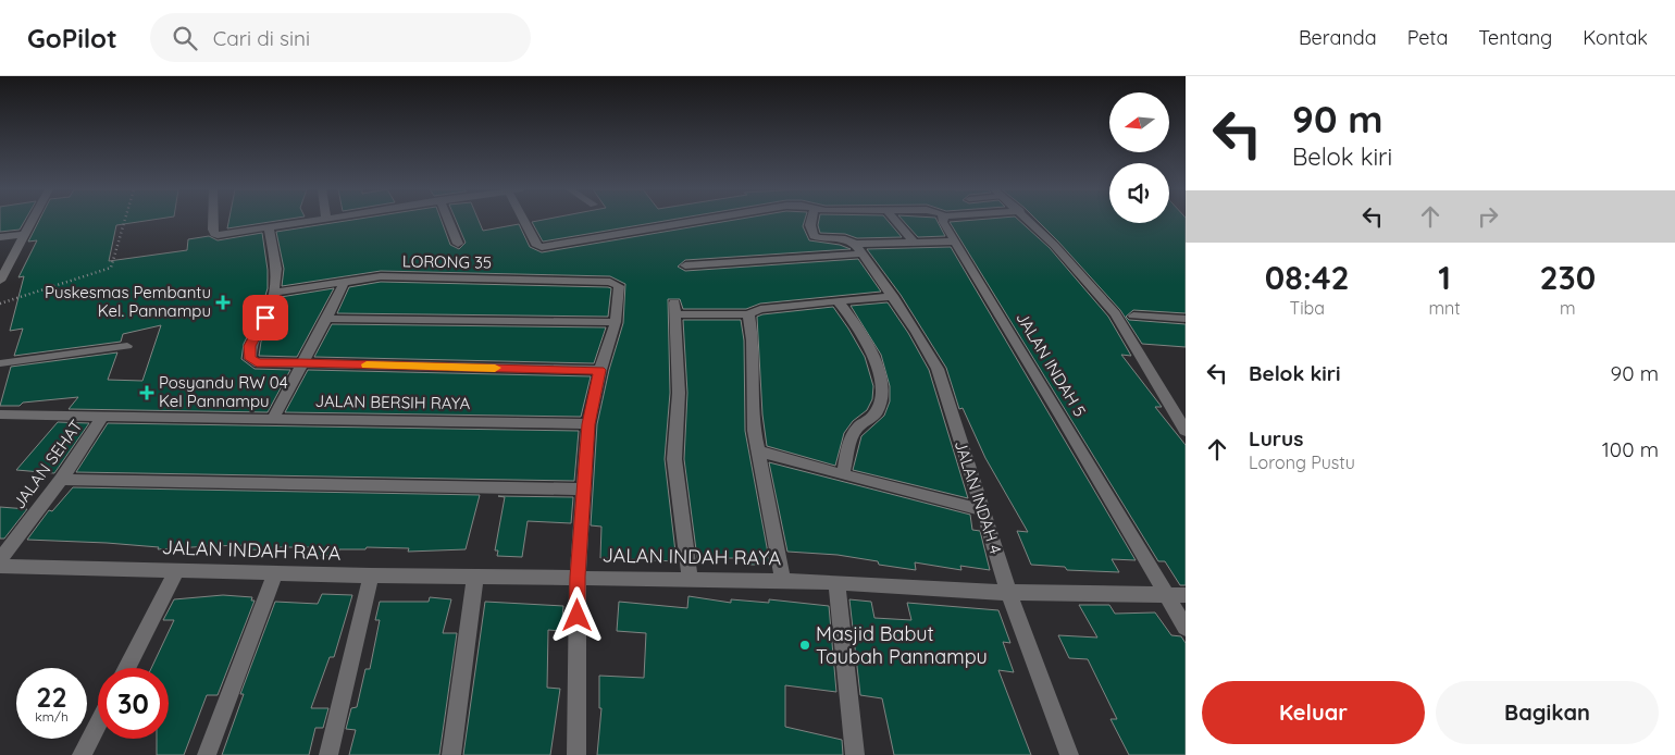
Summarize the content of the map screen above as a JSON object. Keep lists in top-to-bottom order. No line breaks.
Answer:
{"streets":{"street":["LORONG 35","JALAN INDAH 5","JALAN BERSIH RAYA","JALAN SEHAT","JALAN INDAH 4","JALAN INDAH RAYA"]},"crossings":[["JALAN INDAH 5","JALAN INDAH RAYA"],["JALAN BERSIH RAYA","JALAN SEHAT"],["JALAN INDAH 4","JALAN INDAH RAYA"]],"places":{"health":["Puskesmas Pembantu Kel. Pannampu","Posyandu RW 04 Kel Pannampu"],"other":["Masjid Babut Taubah Pannampu"]},"north":"left","page":{"header":"GoPilot","search":"Cari di sini","nav":["Beranda","Peta","Tentang","Kontak"],"turn":["90 m","Belok kiri"],"eta":["08:42","Tiba","1","mnt","230","m"],"list":[{"name":"Belok kiri","value":"90 m"},{"name":"Lurus","note":"Lorong Pustu","value":"100 m"}],"speed":"22 km/h","limit":"30","buttons":["Keluar","Bagikan"]}}
